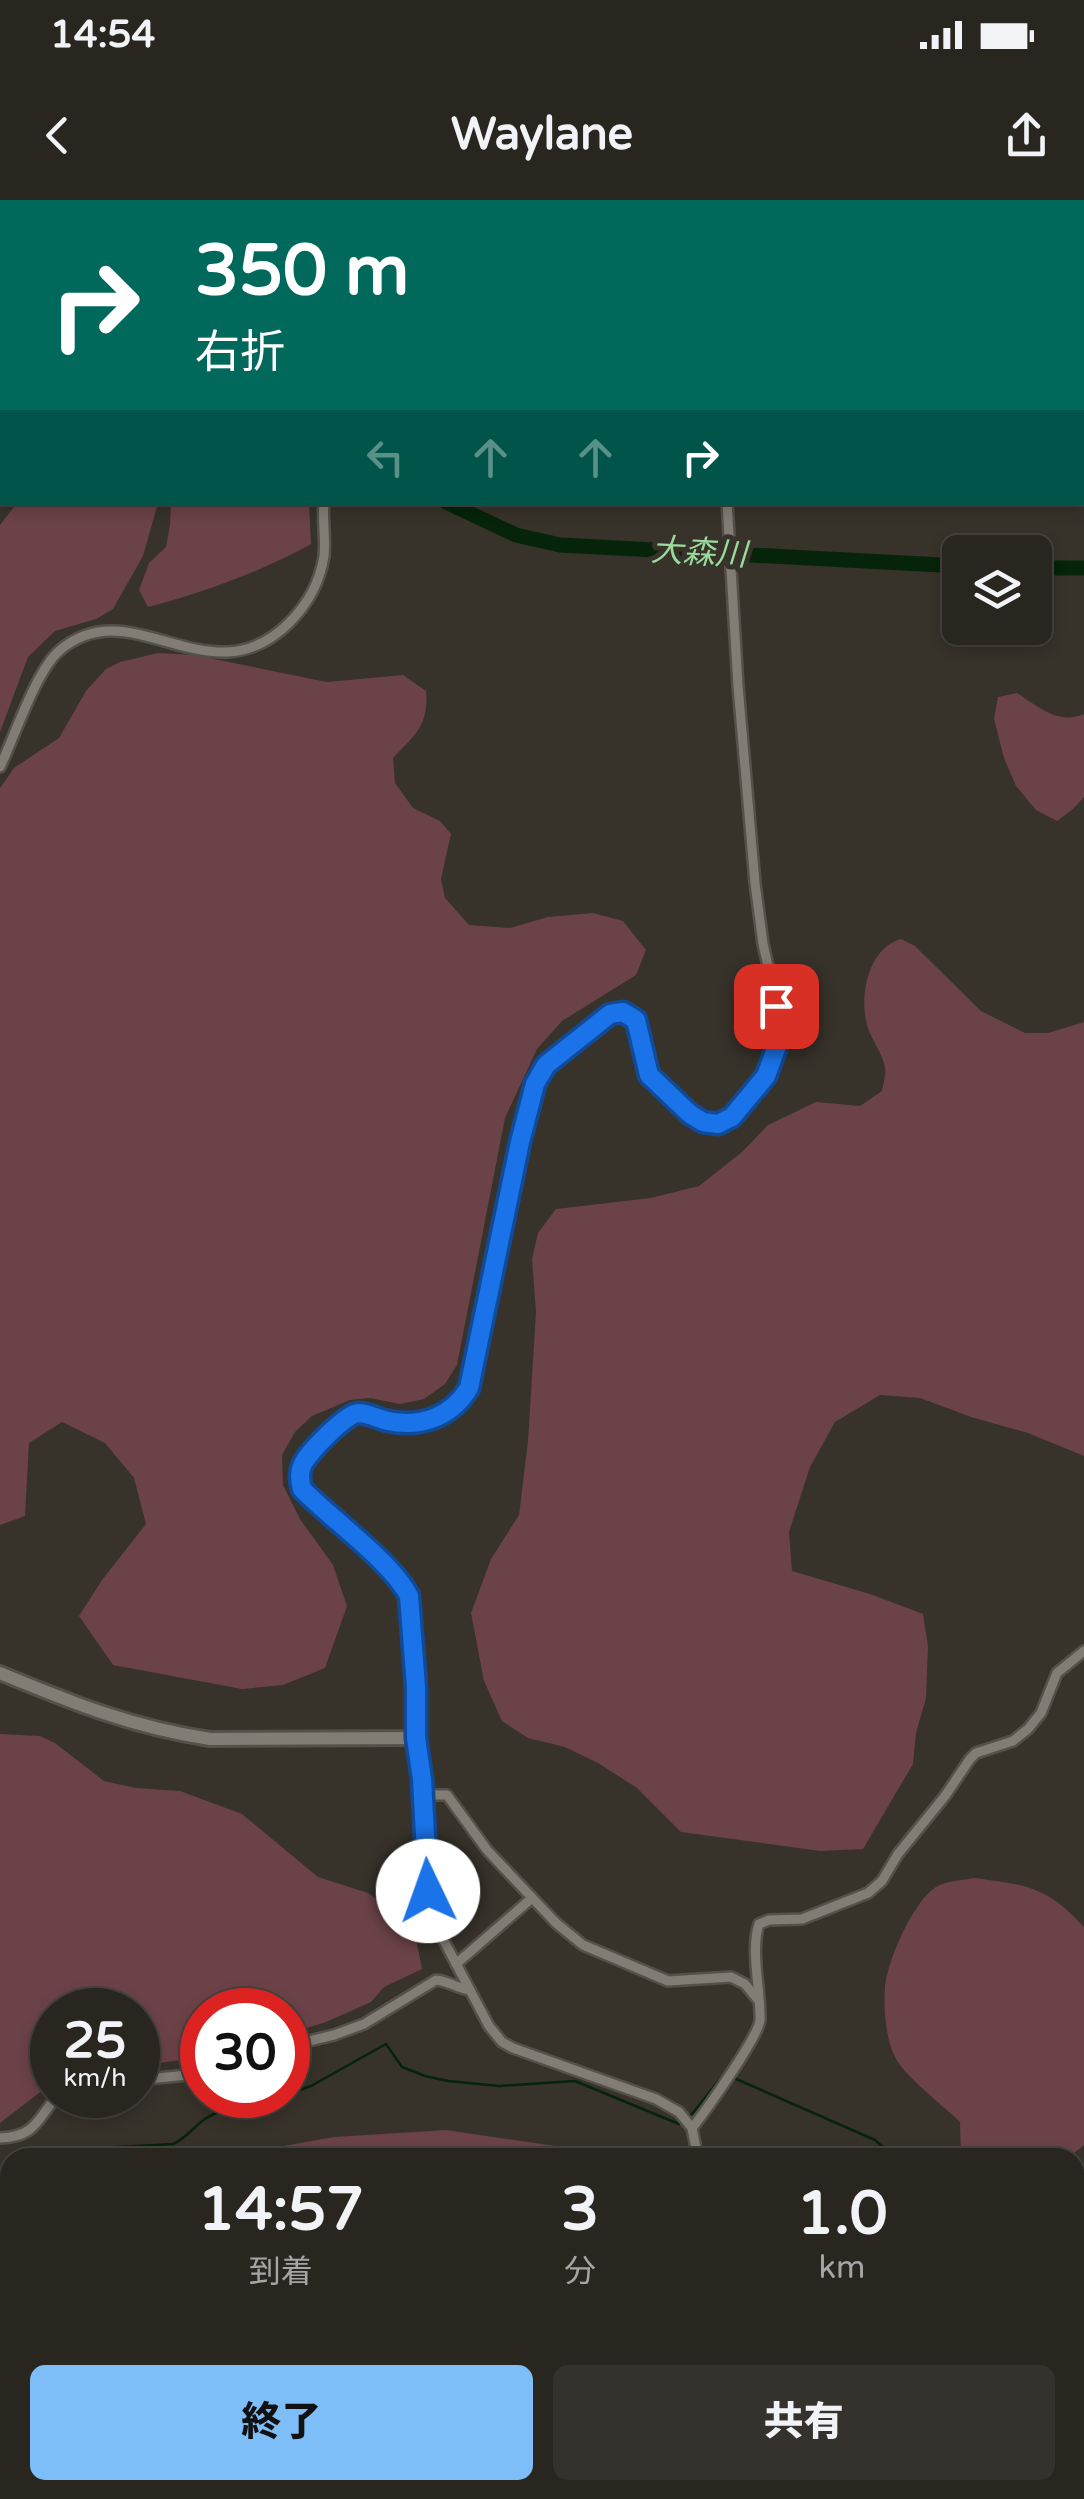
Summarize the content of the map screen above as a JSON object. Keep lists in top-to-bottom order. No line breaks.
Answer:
{"water":["大森川"],"page":{"status":"14:54","header":"Waylane","turn":["350 m","右折"],"speed":"25 km/h","limit":"30","eta":["14:57","到着","3","分","1.0","km"],"buttons":["終了","共有"]}}
